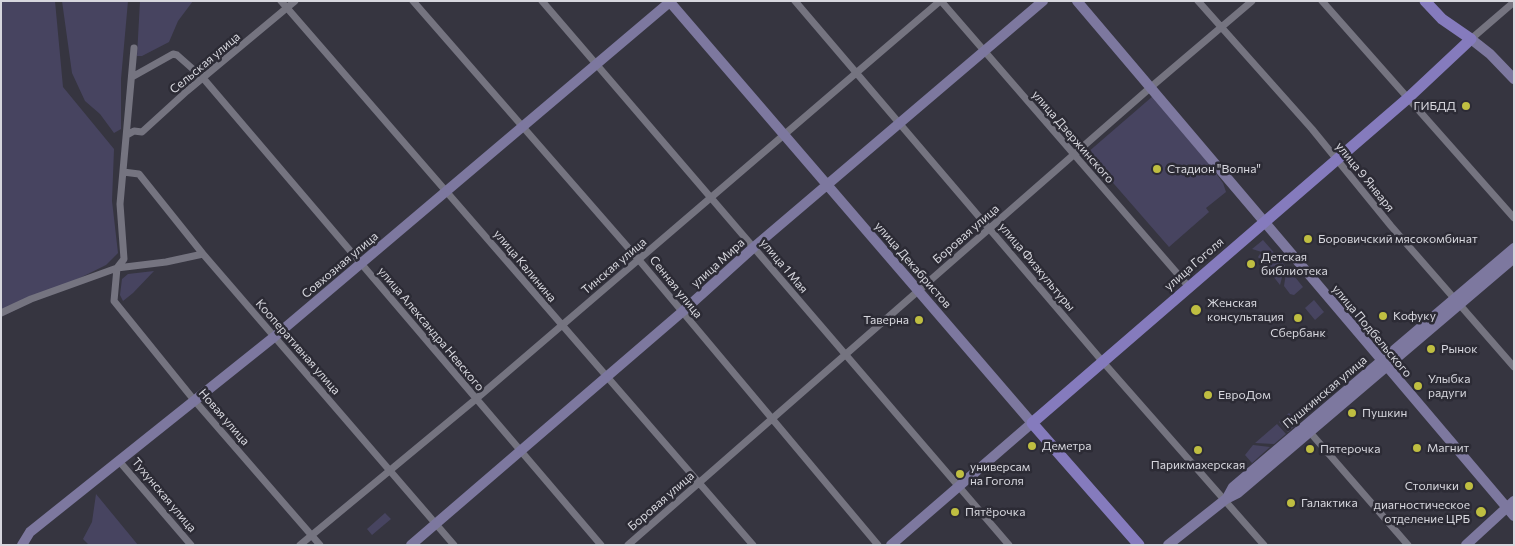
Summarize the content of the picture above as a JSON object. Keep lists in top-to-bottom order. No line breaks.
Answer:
{"streets":{"main road":["улица Мира","улица Гоголя","Совхозная улица","улица Декабристов","улица Подбельского","Пушкинская улица"],"street":["Сельская улица","улица Дзержинского","улица 9 Января","Боровая улица","улица Калинина","Тинская улица","улица 1 Мая","улица Физкультуры","Сенная улица","улица Александра Невского","Кооперативная улица","Новая улица","Тухунская улица"]},"crossings":[["Сельская улица","улица Калинина"],["Сельская улица","улица Александра Невского"],["улица Дзержинского","Боровая улица"],["улица Дзержинского","улица Мира"],["улица Дзержинского","улица Гоголя"],["улица Дзержинского","Тинская улица"],["улица 9 Января","Боровая улица"],["улица 9 Января","улица Гоголя"],["улица 9 Января","Пушкинская улица"],["Боровая улица","улица Декабристов"],["Боровая улица","улица Калинина"],["Боровая улица","улица 1 Мая"],["Боровая улица","улица Физкультуры"],["Боровая улица","Сенная улица"],["Боровая улица","улица Подбельского"],["улица Мира","улица Декабристов"],["улица Мира","улица Калинина"],["улица Мира","улица 1 Мая"],["улица Мира","улица Физкультуры"],["улица Мира","Сенная улица"],["улица Мира","улица Александра Невского"],["улица Мира","Кооперативная улица"],["улица Гоголя","улица Декабристов"],["улица Гоголя","улица 1 Мая"],["улица Гоголя","улица Физкультуры"],["улица Гоголя","улица Подбельского"],["Совхозная улица","улица Декабристов"],["Совхозная улица","улица Калинина"],["Совхозная улица","улица 1 Мая"],["Совхозная улица","Сенная улица"],["Совхозная улица","улица Александра Невского"],["Совхозная улица","Кооперативная улица"],["Совхозная улица","Новая улица"],["Совхозная улица","Тухунская улица"],["улица Декабристов","Тинская улица"],["улица Калинина","Тинская улица"],["Тинская улица","улица 1 Мая"],["Тинская улица","улица Физкультуры"],["Тинская улица","Сенная улица"],["Тинская улица","улица Александра Невского"],["Тинская улица","Кооперативная улица"],["Тинская улица","Новая улица"],["улица Физкультуры","Пушкинская улица"],["улица Подбельского","Пушкинская улица"]],"places":["ГИБДД","Стадион \"Волна\"","Боровичский мясокомбинат","Детская библиотека","Женская консультация","Кофуку","Сбербанк","Таверна","Рынок","Улыбка радуги","ЕвроДом","Пушкин","Деметра","Магнит","Пятерочка","Парикмахерская","универсам на Гоголя","Столички","Галактика","Пятёрочка","диагностическое отделение ЦРБ"]}
